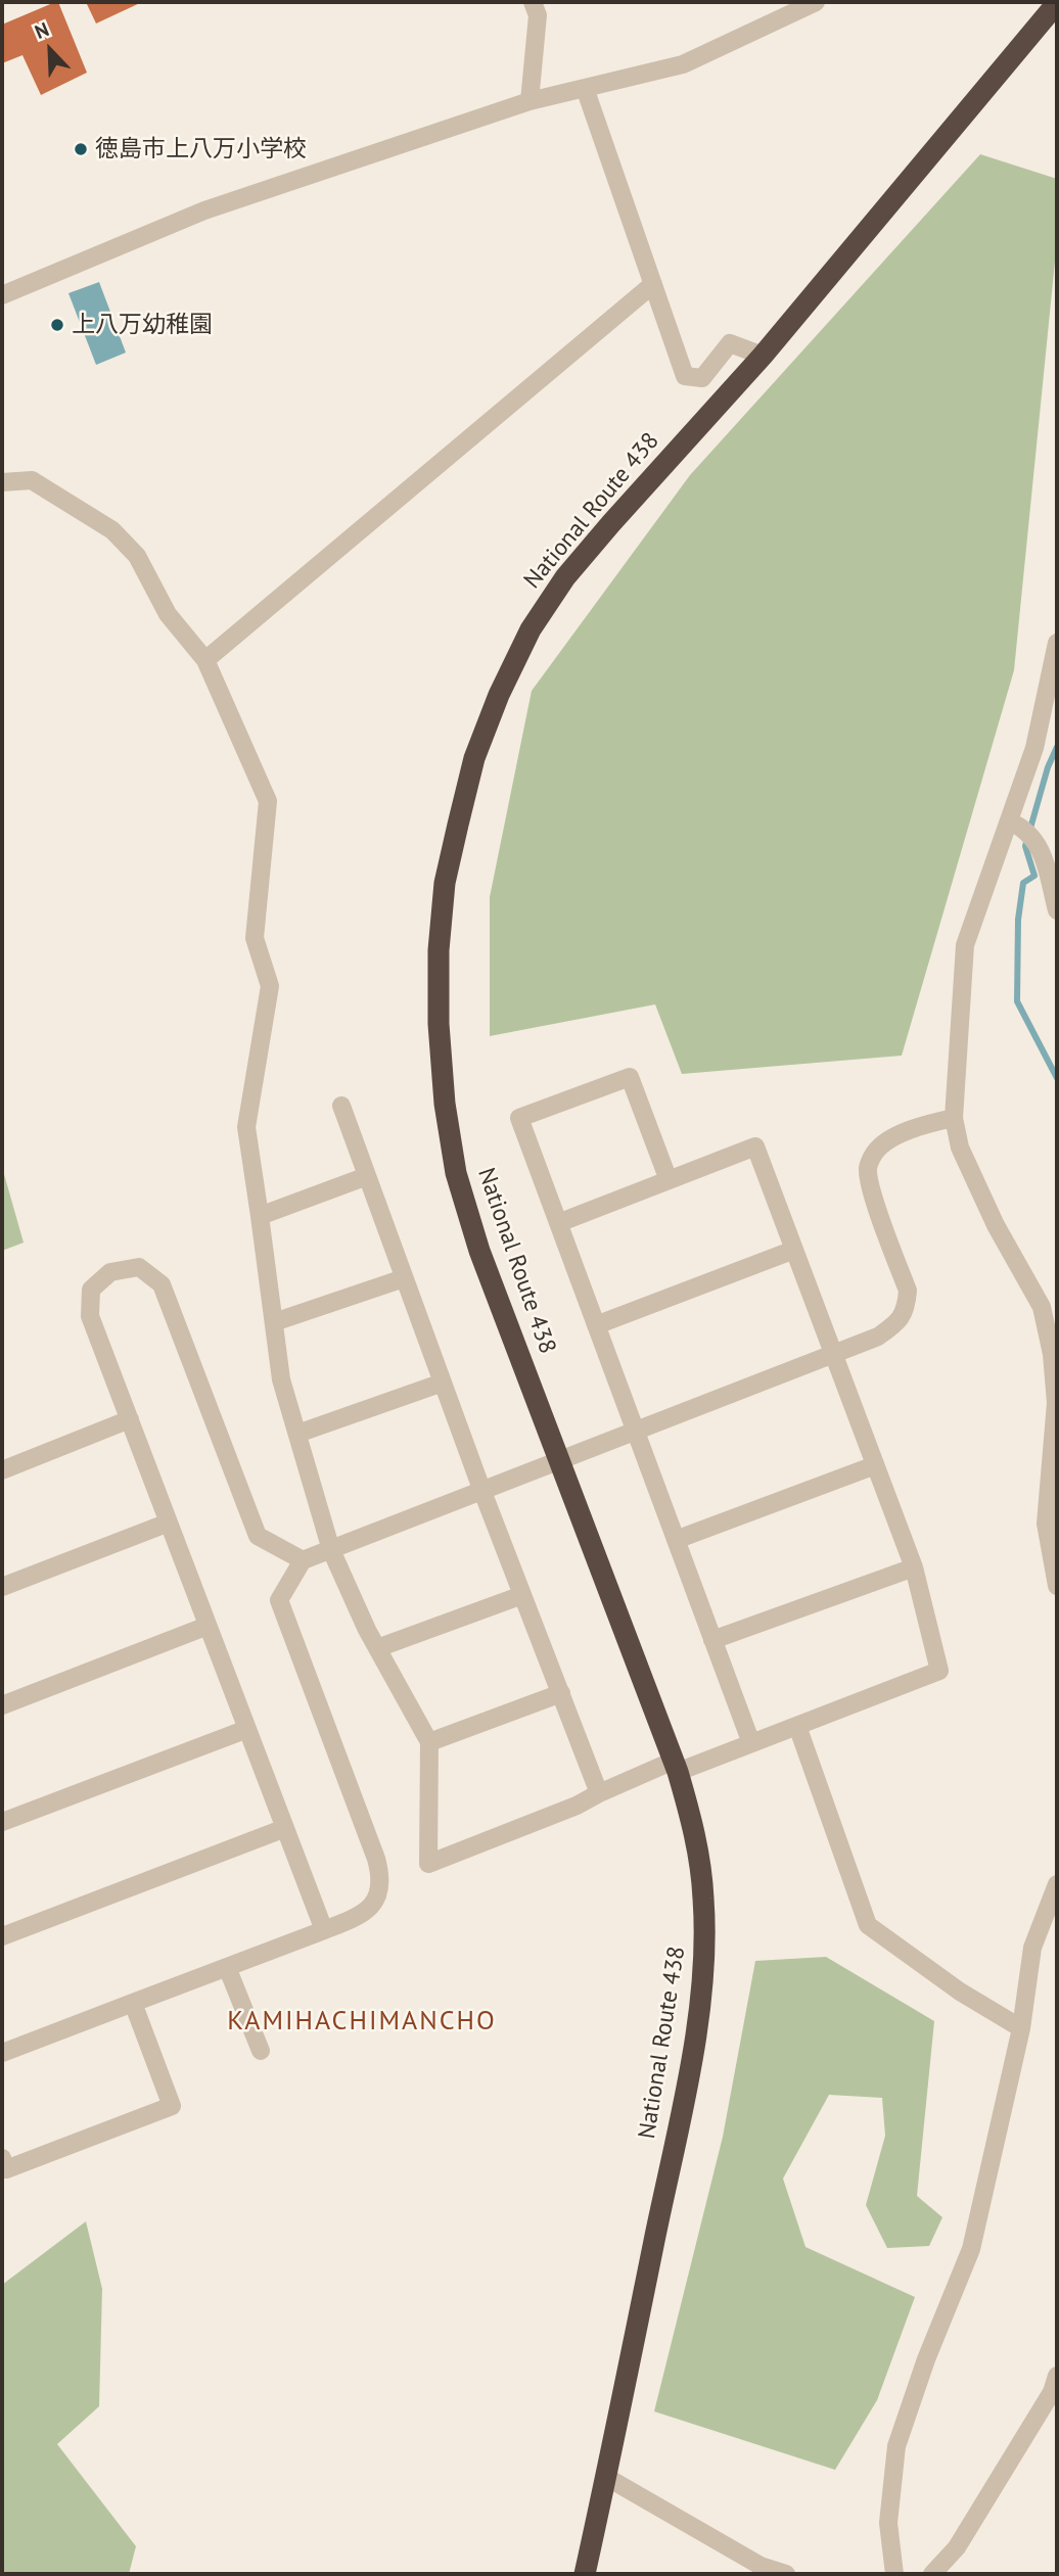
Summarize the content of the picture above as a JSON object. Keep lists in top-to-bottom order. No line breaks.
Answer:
{"streets":{"highway":["National Route 438"]},"districts":["KAMIHACHIMANCHO"],"places":["徳島市上八万小学校","上八万幼稚園"],"north":"top left"}
